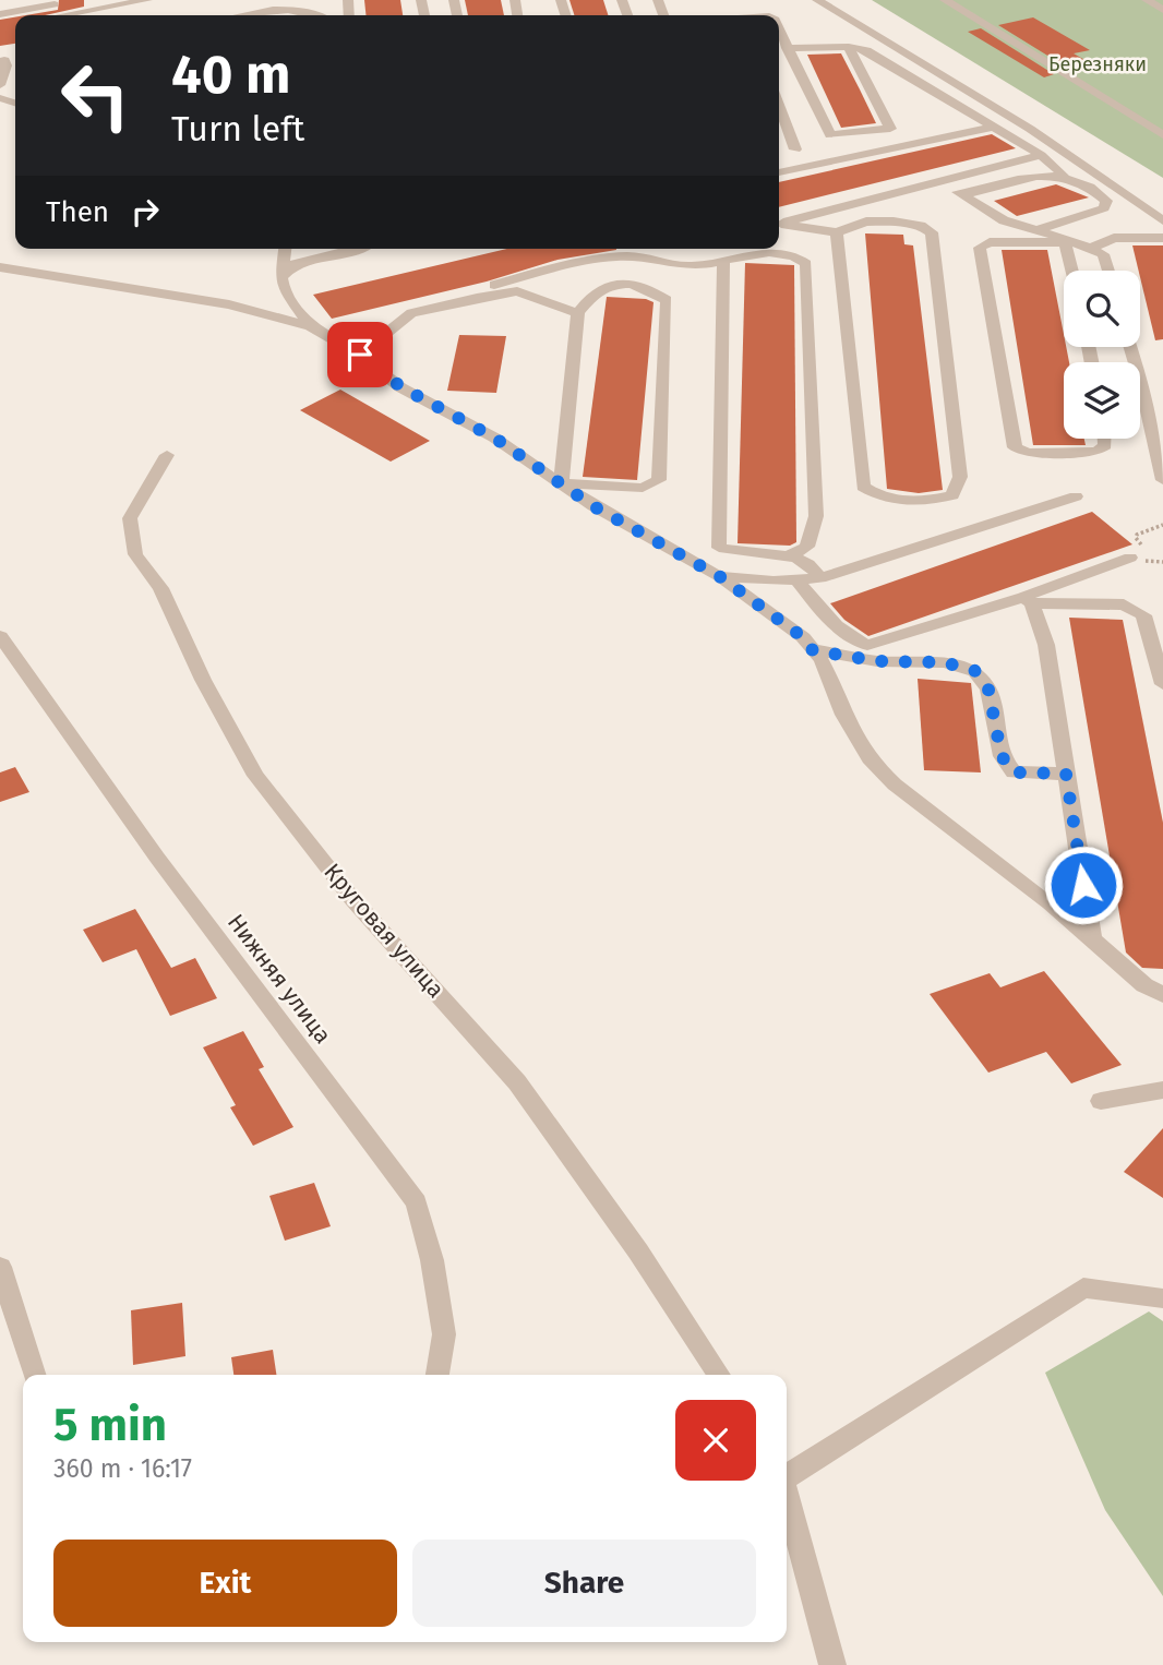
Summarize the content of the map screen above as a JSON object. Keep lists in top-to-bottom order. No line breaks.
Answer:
{"streets":{"street":["Круговая улица","Нижняя улица"]},"parks":["Березняки"],"page":{"turn":["40 m","Turn left"],"then":"Then","heading":["5 min","360 m · 16:17"],"buttons":["Exit","Share"]}}
